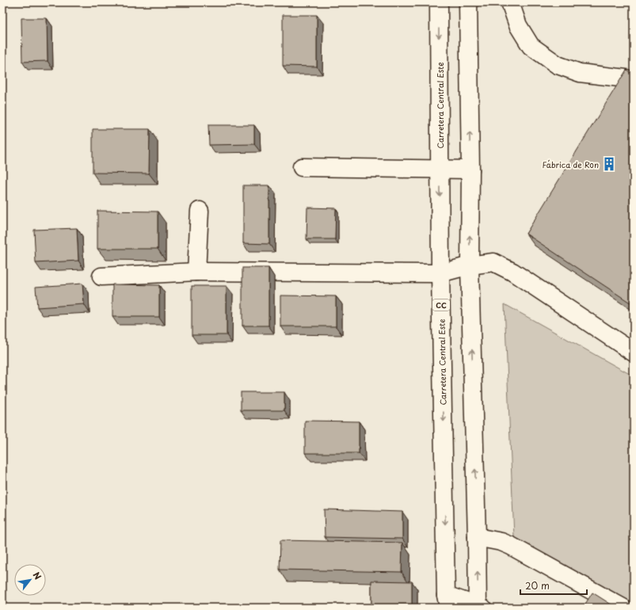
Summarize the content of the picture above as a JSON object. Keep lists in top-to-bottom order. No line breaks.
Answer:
{"streets":{"main road":["Carretera Central Este","CC"]},"places":{"building":["Fábrica de Ron"]},"scale_bar":"20 m","north":"top right"}
